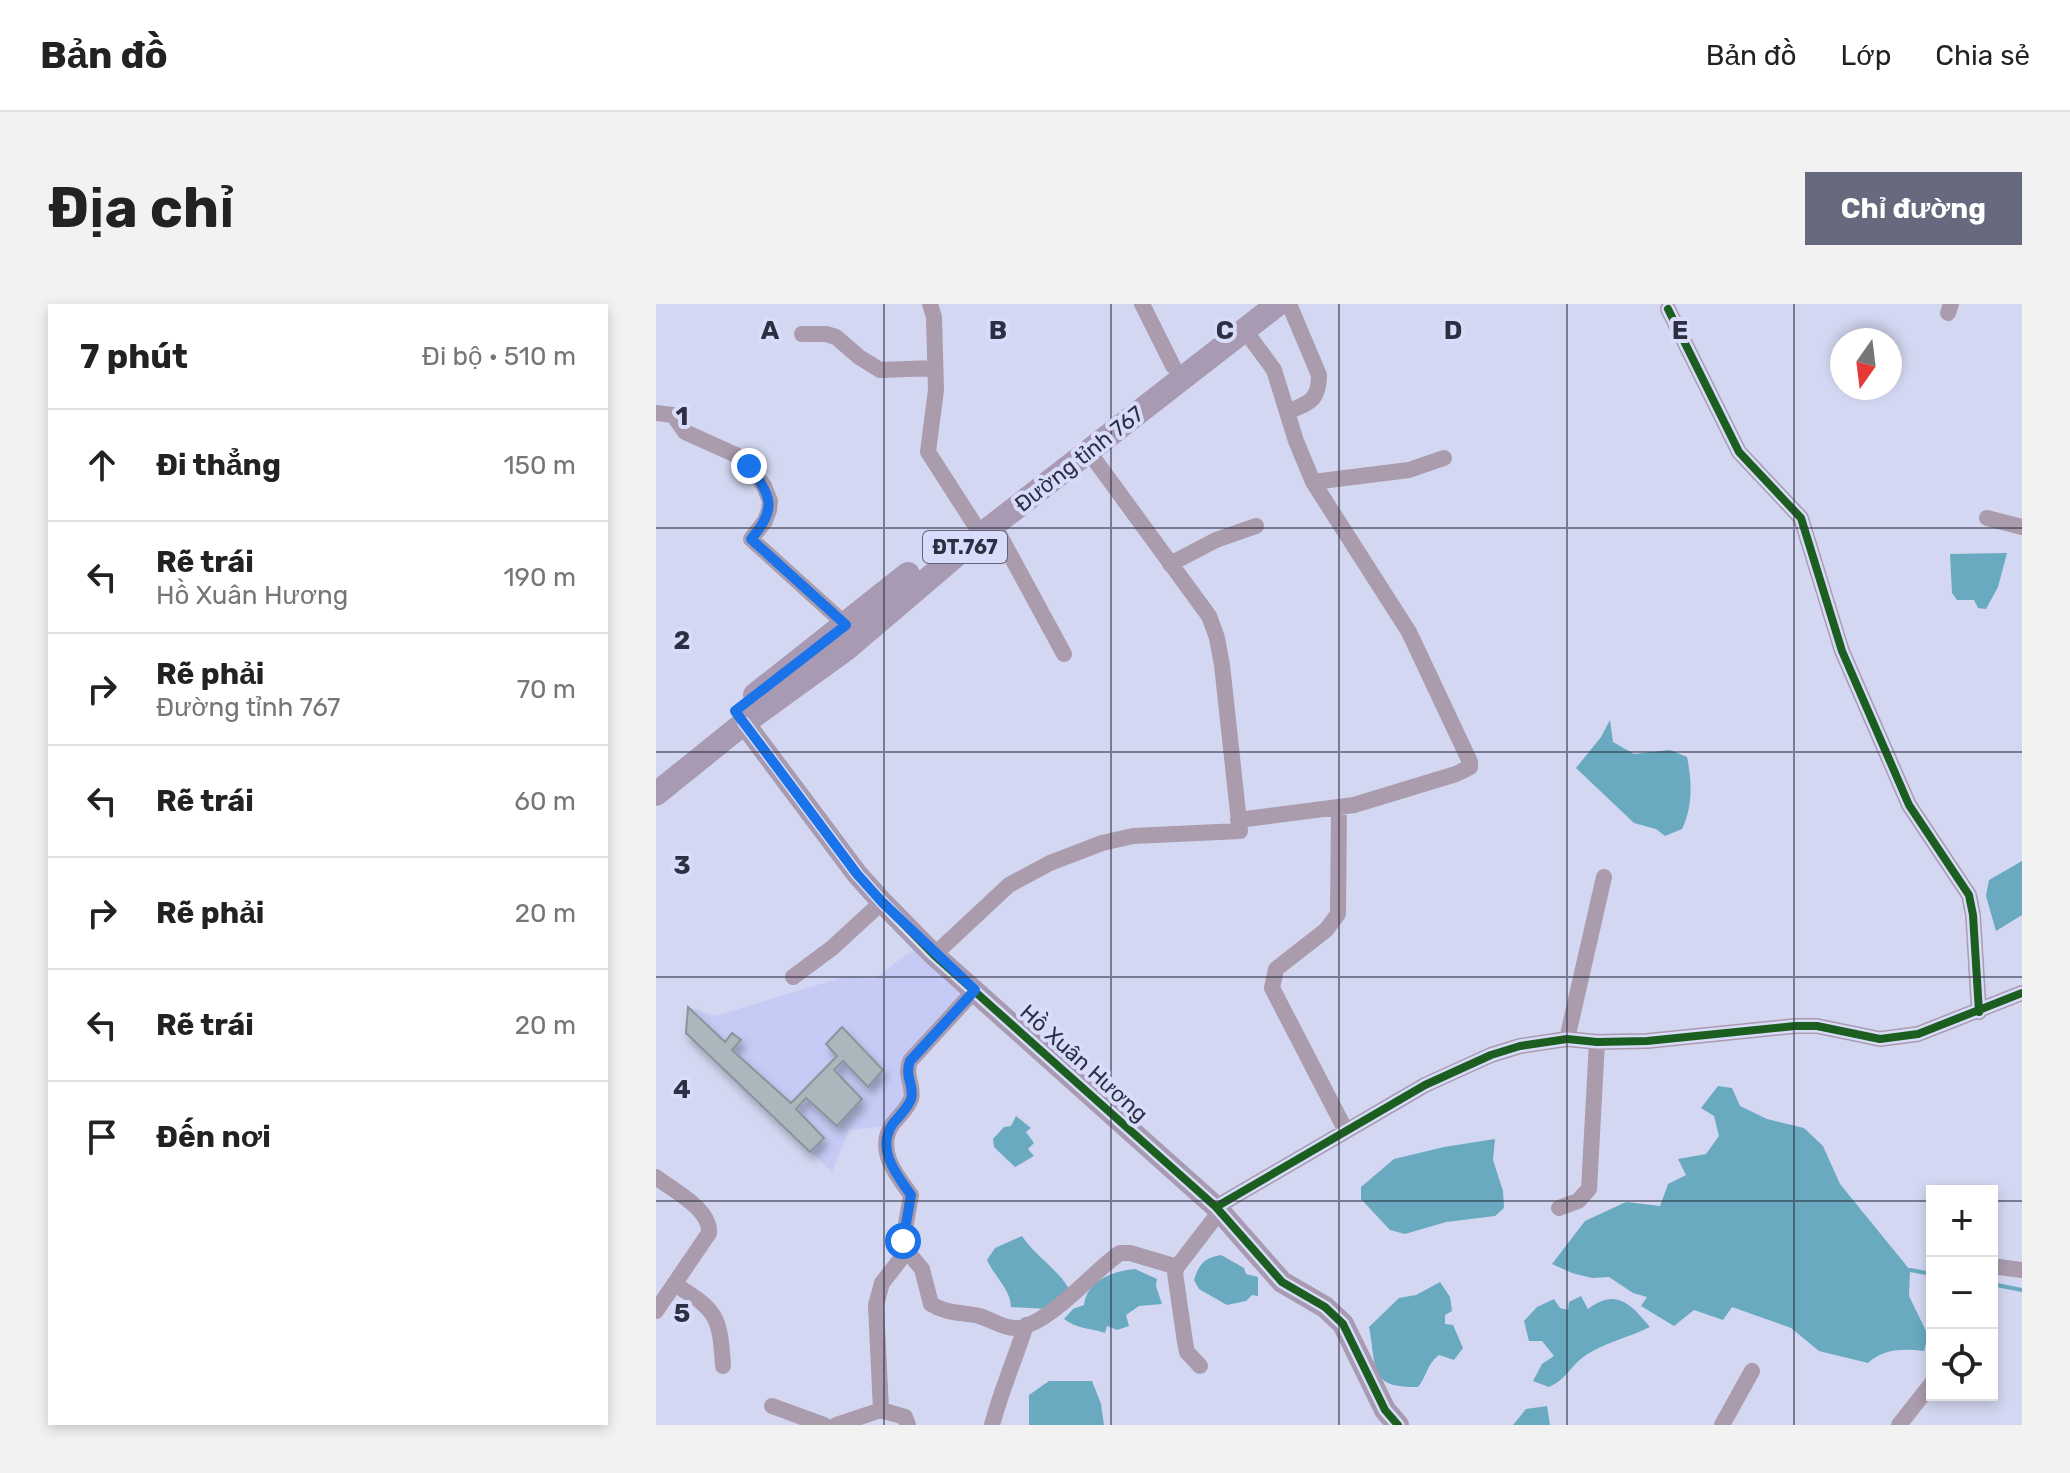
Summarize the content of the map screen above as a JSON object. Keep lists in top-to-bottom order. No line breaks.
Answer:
{"streets":{"main road":["Đường tỉnh 767","ĐT.767"],"street":["Hồ Xuân Hương"]},"crossings":[["Đường tỉnh 767","Hồ Xuân Hương"]],"north":"bottom","page":{"header":"Bản đồ","nav":["Bản đồ","Lớp","Chia sẻ"],"buttons":"Chỉ đường","title":"Địa chỉ","heading":["7 phút","Đi bộ · 510 m"],"list":[["Đi thẳng","150 m"],["Rẽ trái","Hồ Xuân Hương","190 m"],["Rẽ phải","Đường tỉnh 767","70 m"],["Rẽ trái","60 m"],["Rẽ phải","20 m"],["Rẽ trái","20 m"],"Đến nơi"],"map_buttons":["+","−"]},"grid":{"columns":["A","B","C","D","E"],"rows":["1","2","3","4","5"]}}
